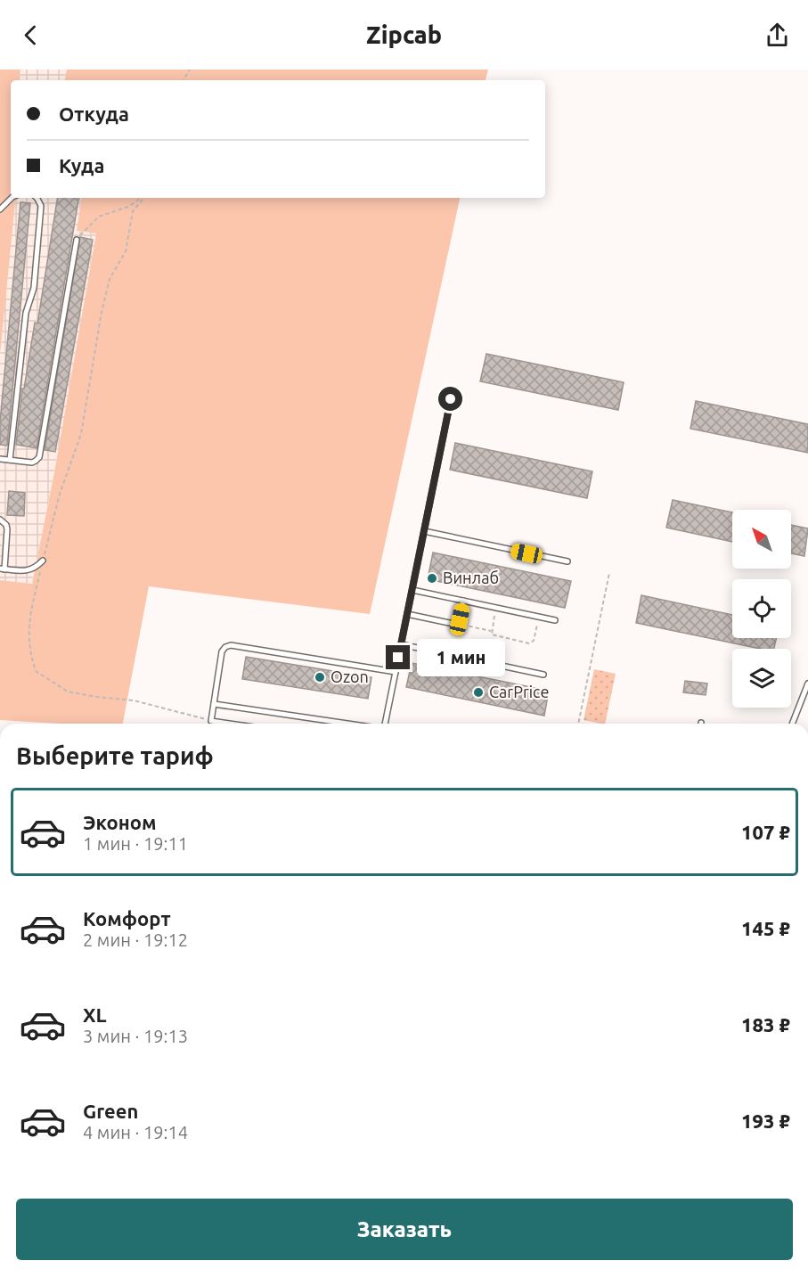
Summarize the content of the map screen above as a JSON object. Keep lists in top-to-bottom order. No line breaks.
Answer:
{"places":["Винлаб","Ozon","CarPrice"],"north":"top left","page":{"header":"Zipcab","banner":["Откуда","Куда"],"bubble":"1 мин","heading":"Выберите тариф","list":[{"name":"Эконом","note":"1 мин · 19:11","value":"107 ₽"},{"name":"Комфорт","note":"2 мин · 19:12","value":"145 ₽"},{"name":"XL","note":"3 мин · 19:13","value":"183 ₽"},{"name":"Green","note":"4 мин · 19:14","value":"193 ₽"}],"buttons":"Заказать"}}
